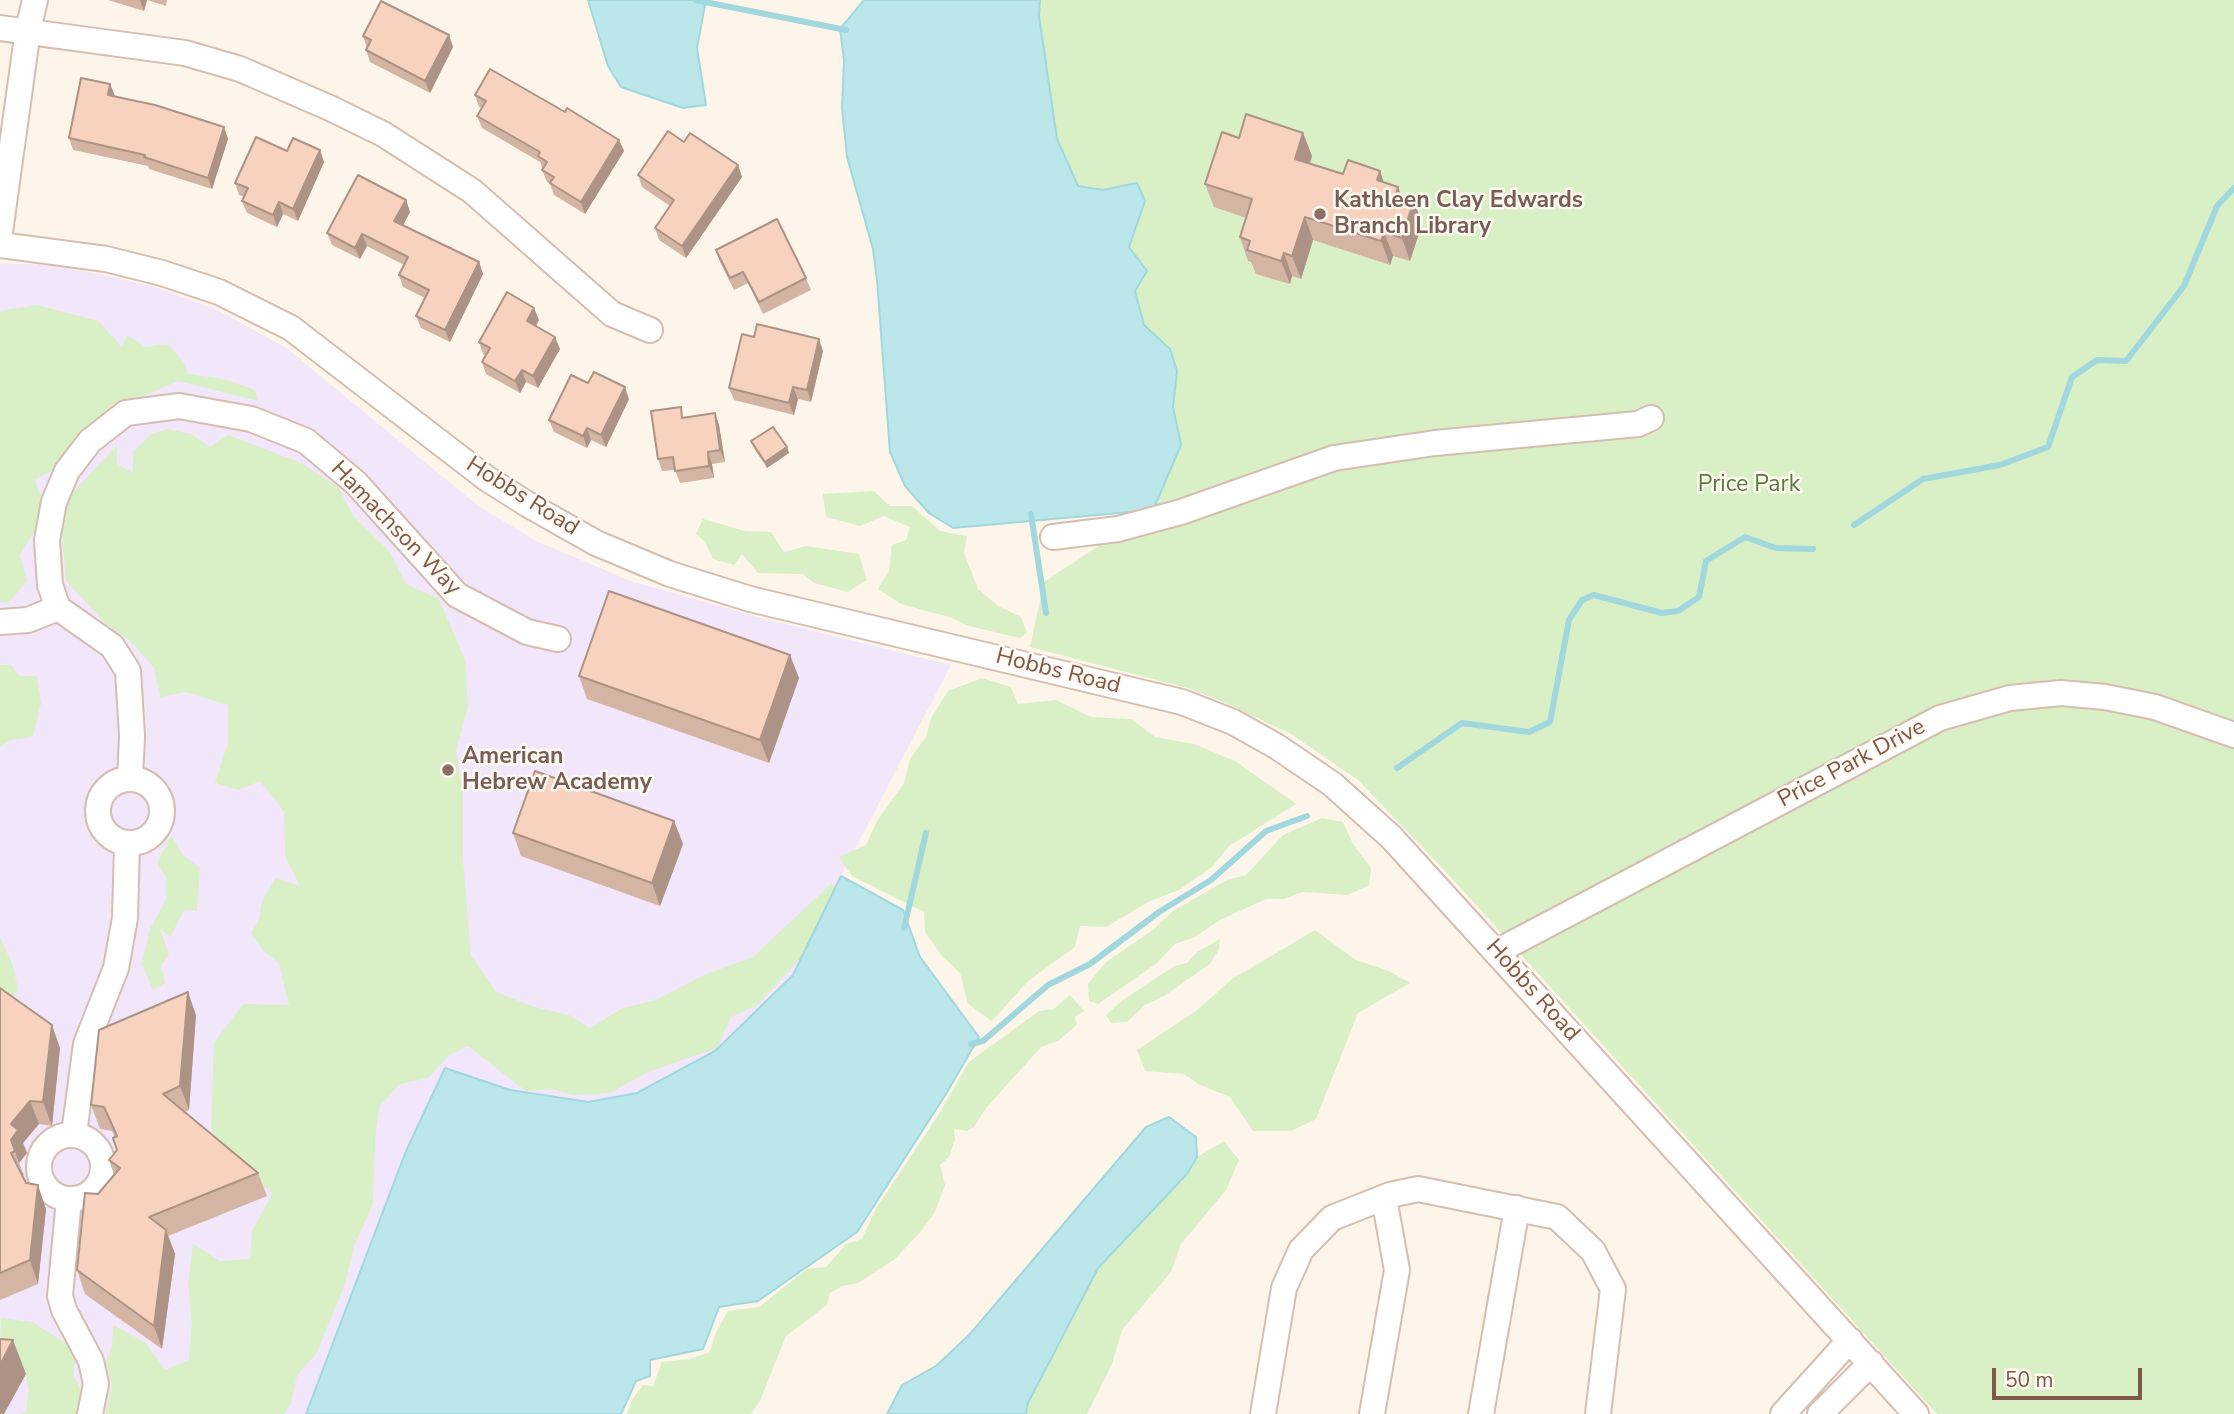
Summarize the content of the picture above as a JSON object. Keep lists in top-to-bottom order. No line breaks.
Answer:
{"streets":{"street":["Hobbs Road","Hamachson Way","Price Park Drive"]},"crossings":[["Hobbs Road","Price Park Drive"]],"parks":["Price Park"],"places":["Kathleen Clay Edwards Branch Library","American Hebrew Academy"],"scale_bar":"50 m"}
